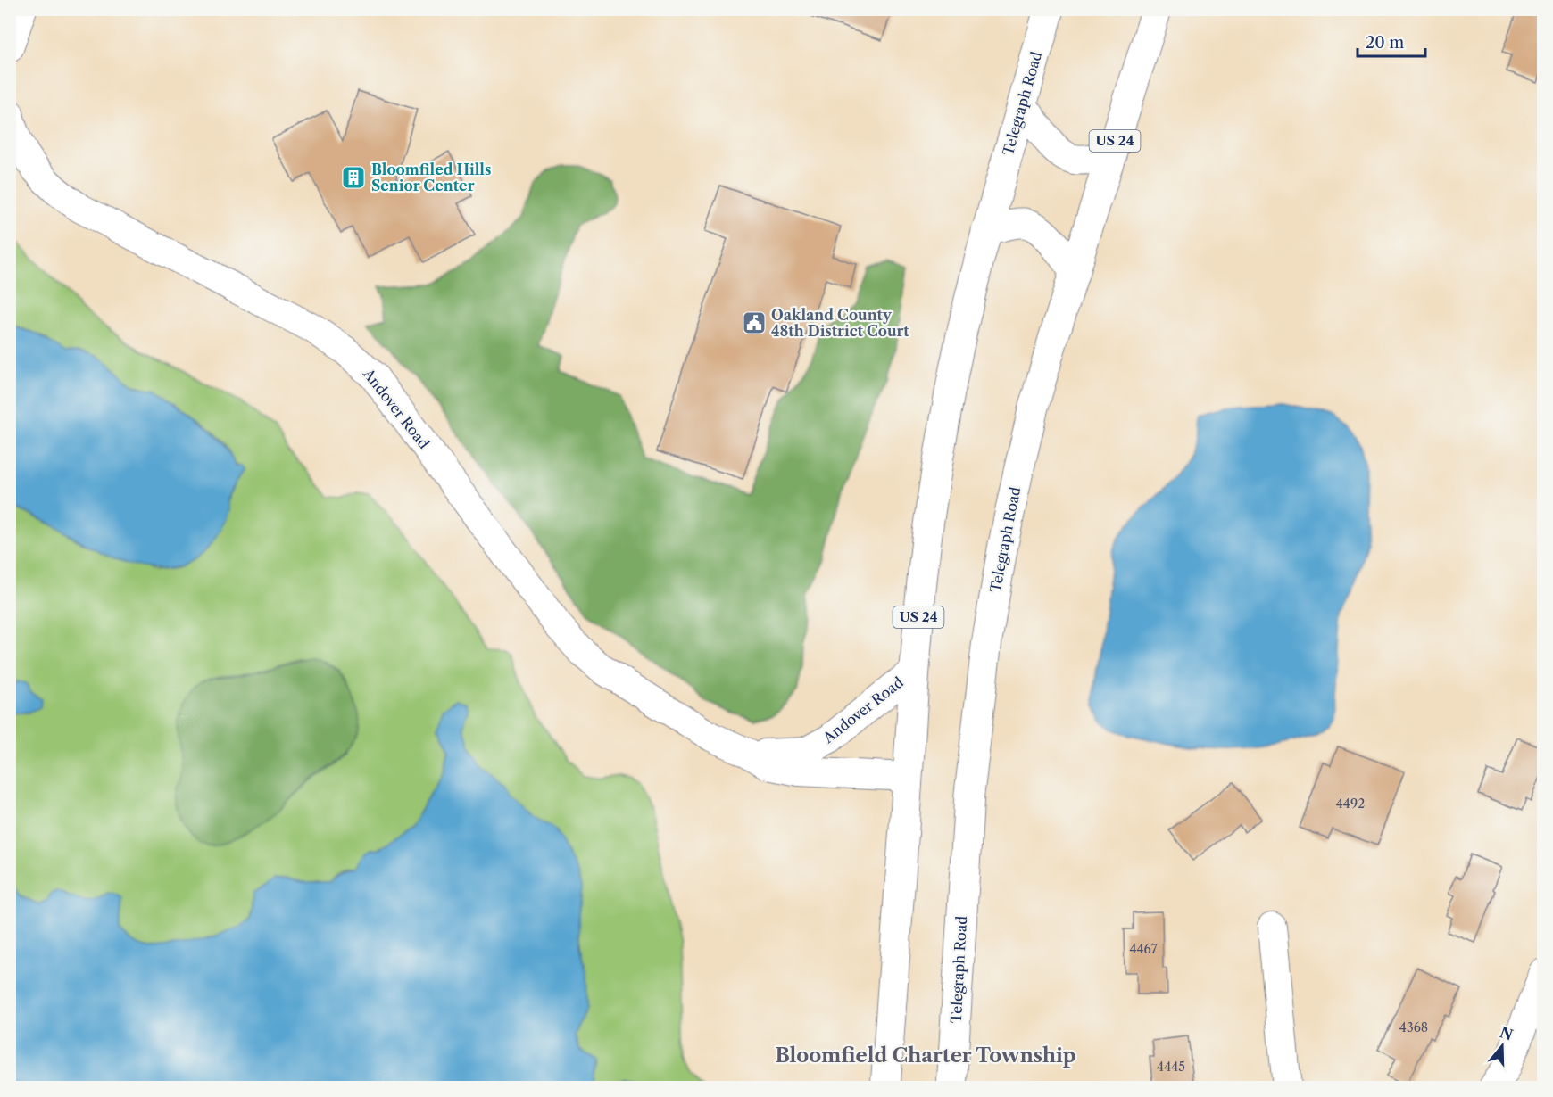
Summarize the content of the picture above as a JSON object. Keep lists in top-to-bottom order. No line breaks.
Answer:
{"streets":{"highway":["Telegraph Road","US 24"],"street":["Andover Road"]},"crossings":[["Telegraph Road","Andover Road"]],"districts":["Bloomfield Charter Township"],"places":{"building":["Bloomfiled Hills Senior Center"],"public building":["Oakland County 48th District Court"]},"house_numbers":["4492","4467","4368","4445"],"scale_bar":"20 m","north":"top"}
